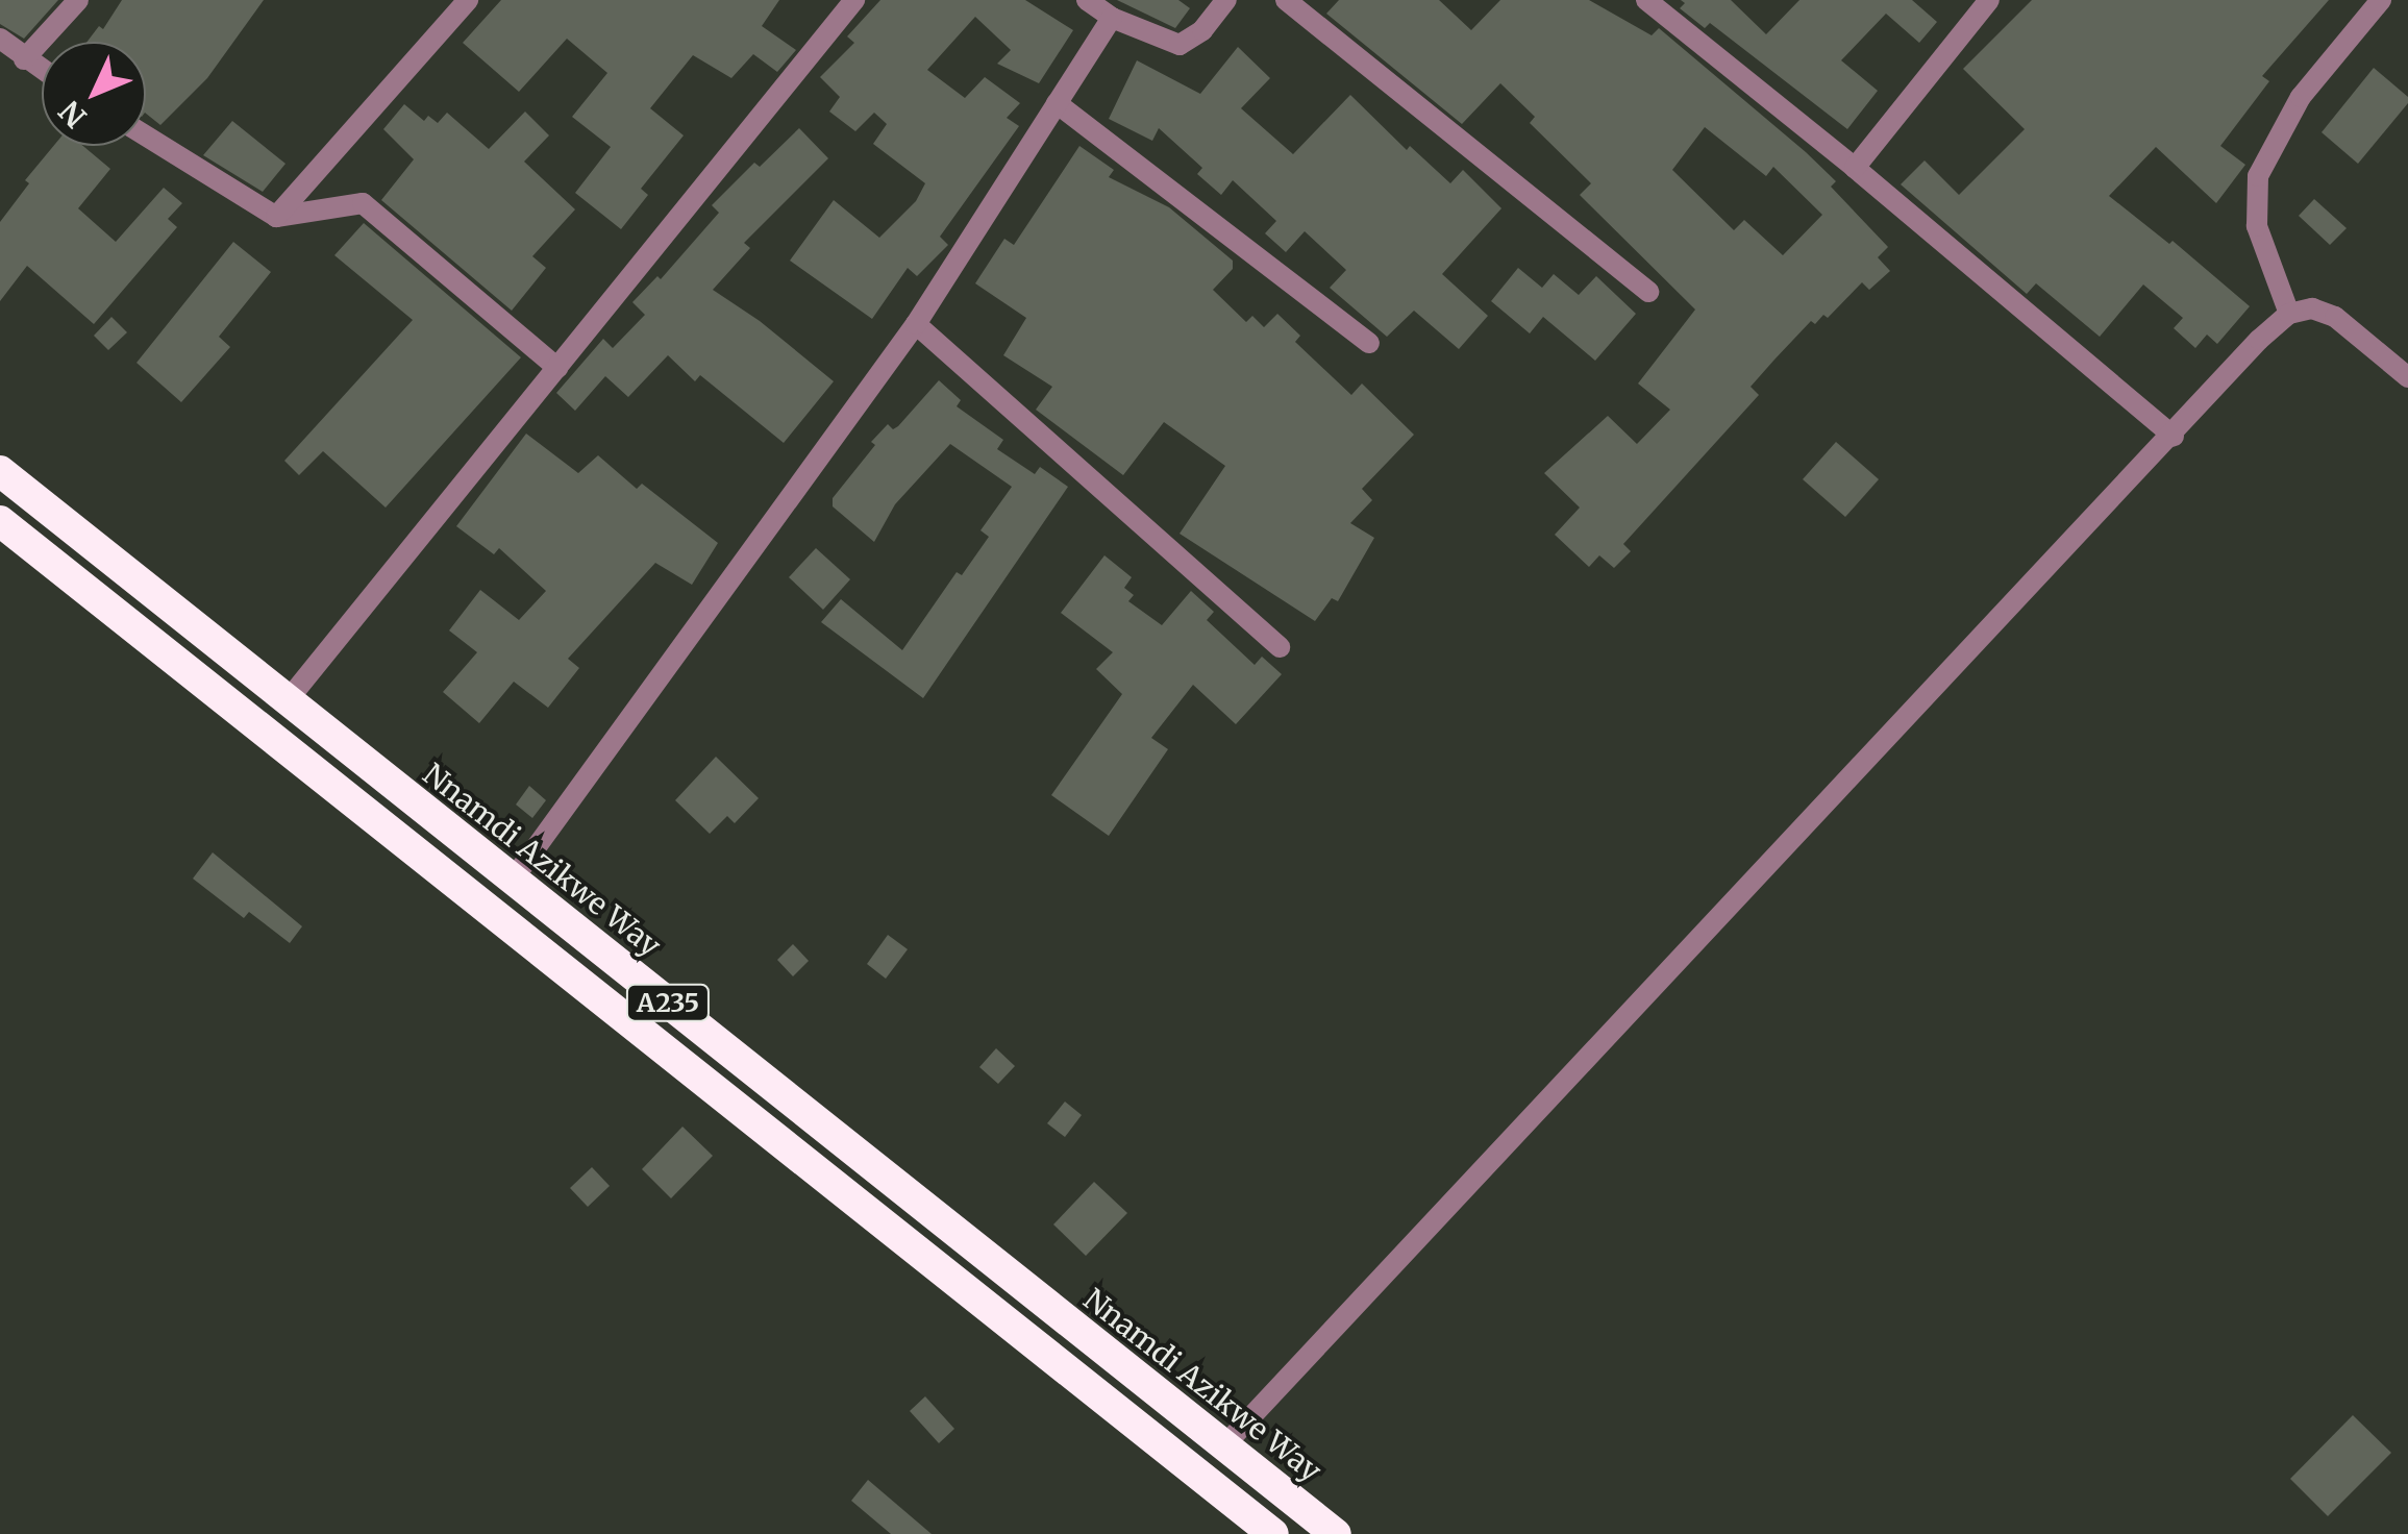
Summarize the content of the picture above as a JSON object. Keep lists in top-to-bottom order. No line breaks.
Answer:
{"streets":{"highway":["Nnamdi Azikwe Way","A235"]},"north":"bottom left"}
